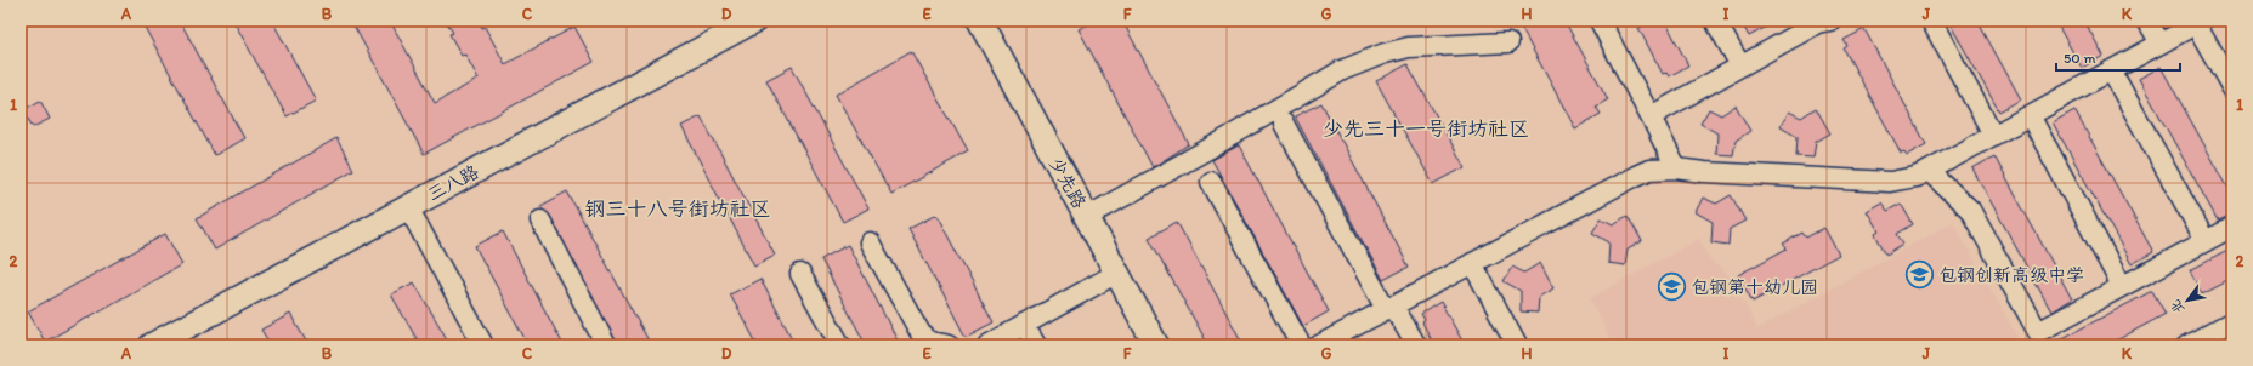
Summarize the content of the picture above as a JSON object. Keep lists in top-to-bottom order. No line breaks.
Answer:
{"streets":{"main road":["三八路","少先路"]},"districts":["少先三十一号街坊社区","钢三十八号街坊社区"],"places":{"school or university":["包钢创新高级中学","包钢第十幼儿园"]},"scale_bar":"50 m","north":"bottom left","grid":{"columns":["A","B","C","D","E","F","G","H","I","J","K"],"rows":["1","2"]}}
